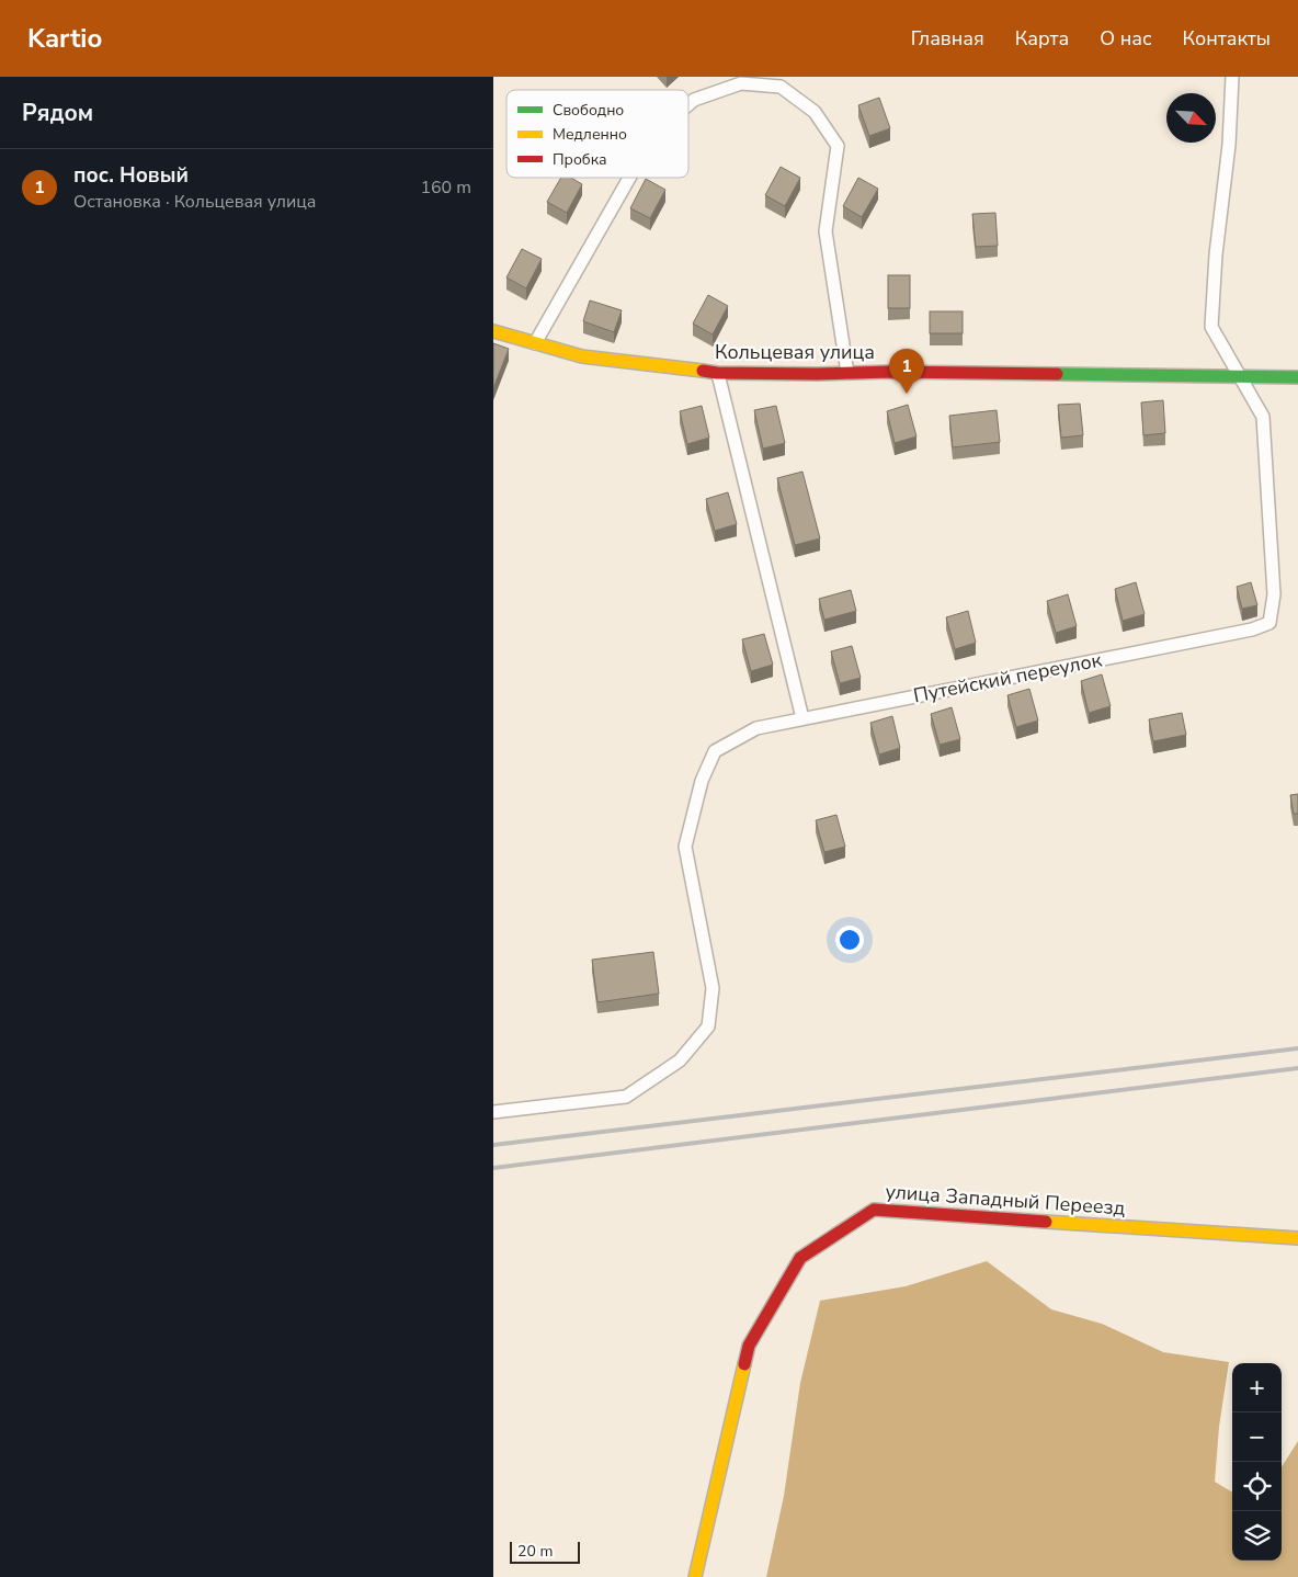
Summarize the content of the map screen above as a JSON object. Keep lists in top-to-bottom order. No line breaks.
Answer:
{"streets":{"street":["Кольцевая улица","улица Западный Переезд"],"lane":["Путейский переулок"]},"crossings":[["Кольцевая улица","Путейский переулок"]],"legend":["Свободно","Медленно","Пробка"],"scale_bar":"20 m","north":"bottom right","page":{"header":"Kartio","nav":["Главная","Карта","О нас","Контакты"],"heading":"Рядом","list":[{"mark":"1","name":"пос. Новый","note":"Остановка · Кольцевая улица","value":"160 m"}],"pins":"1","map_buttons":["+","−"],"scale":"20 m"}}
